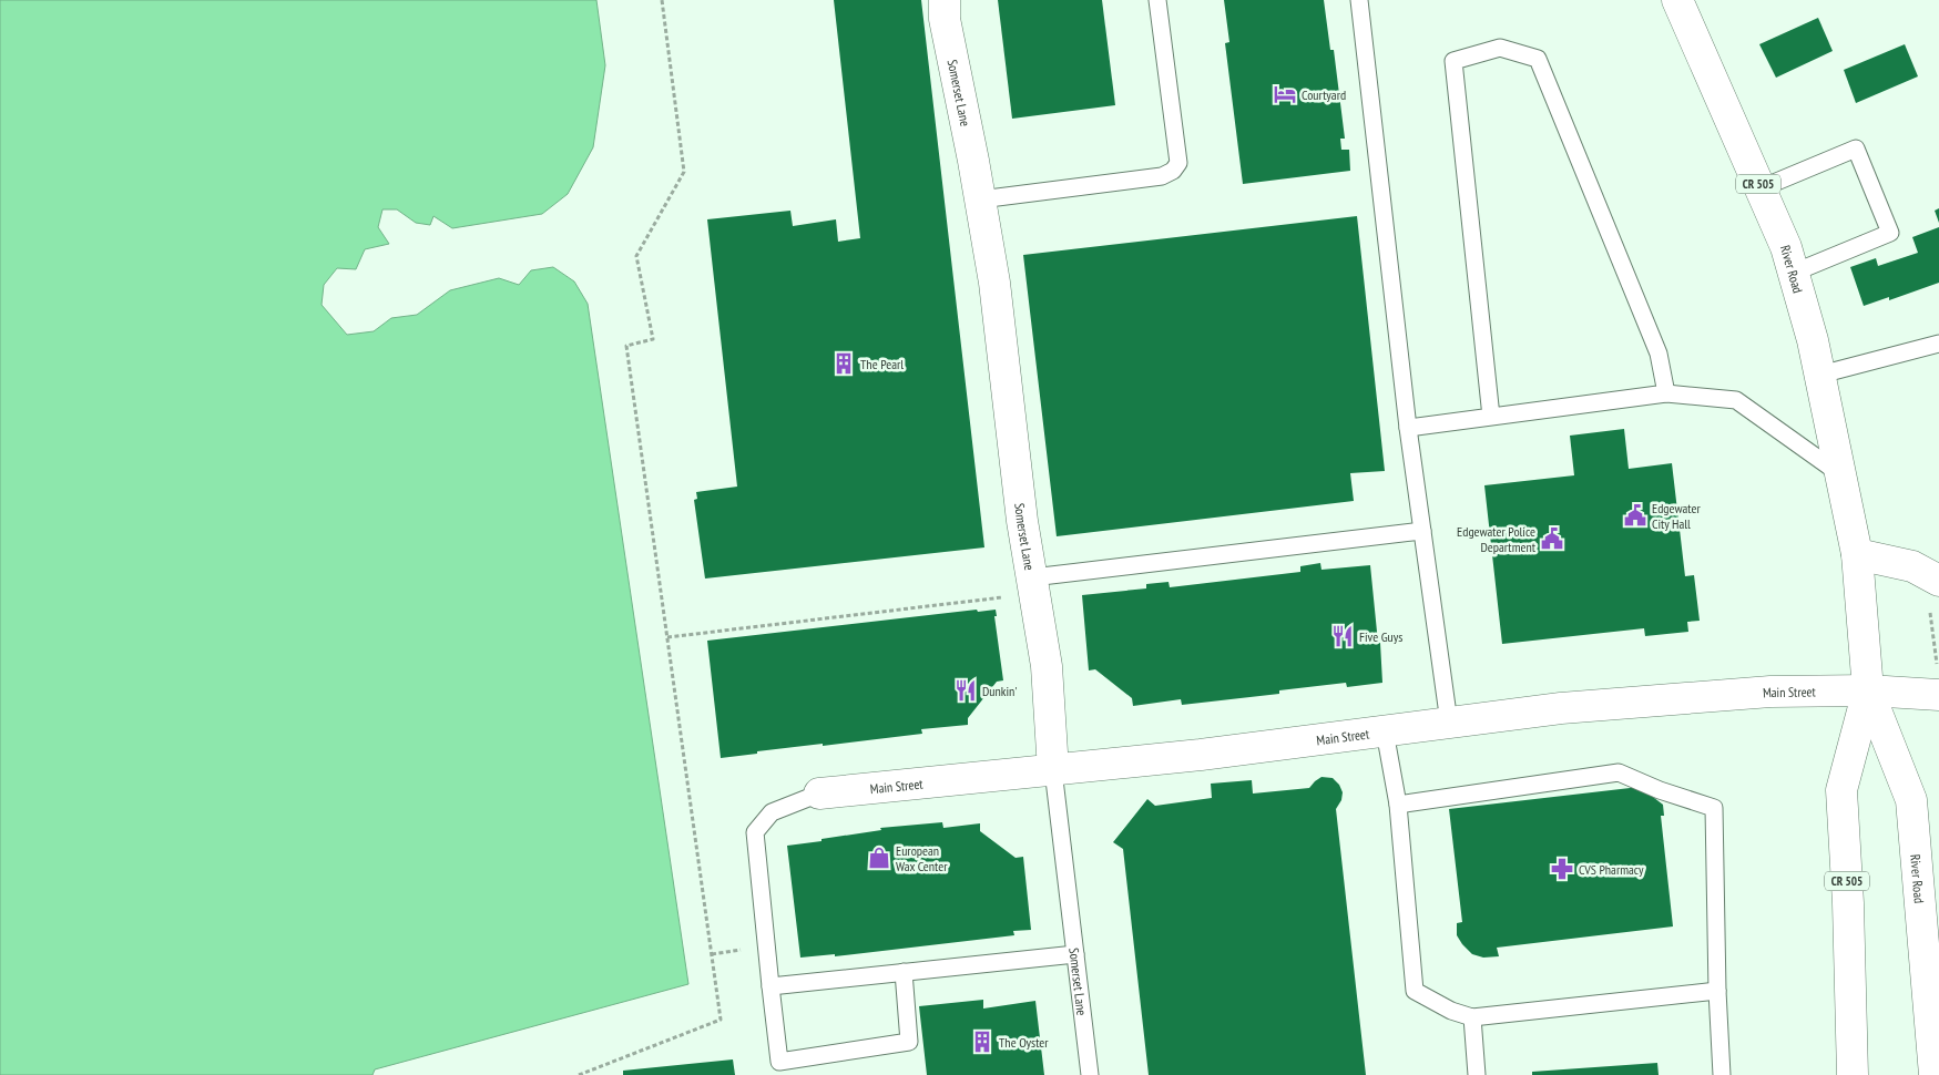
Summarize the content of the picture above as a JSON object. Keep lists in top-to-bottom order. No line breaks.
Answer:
{"streets":{"street":["Somerset Lane","CR 505","River Road","Main Street"]},"crossings":[["Somerset Lane","Main Street"],["River Road","Main Street"]],"places":{"hotel":["Courtyard"],"building":["The Pearl","The Oyster"],"public building":["Edgewater City Hall","Edgewater Police Department"],"restaurant":["Five Guys","Dunkin'"],"shop":["European Wax Center"],"pharmacy":["CVS Pharmacy"]}}
